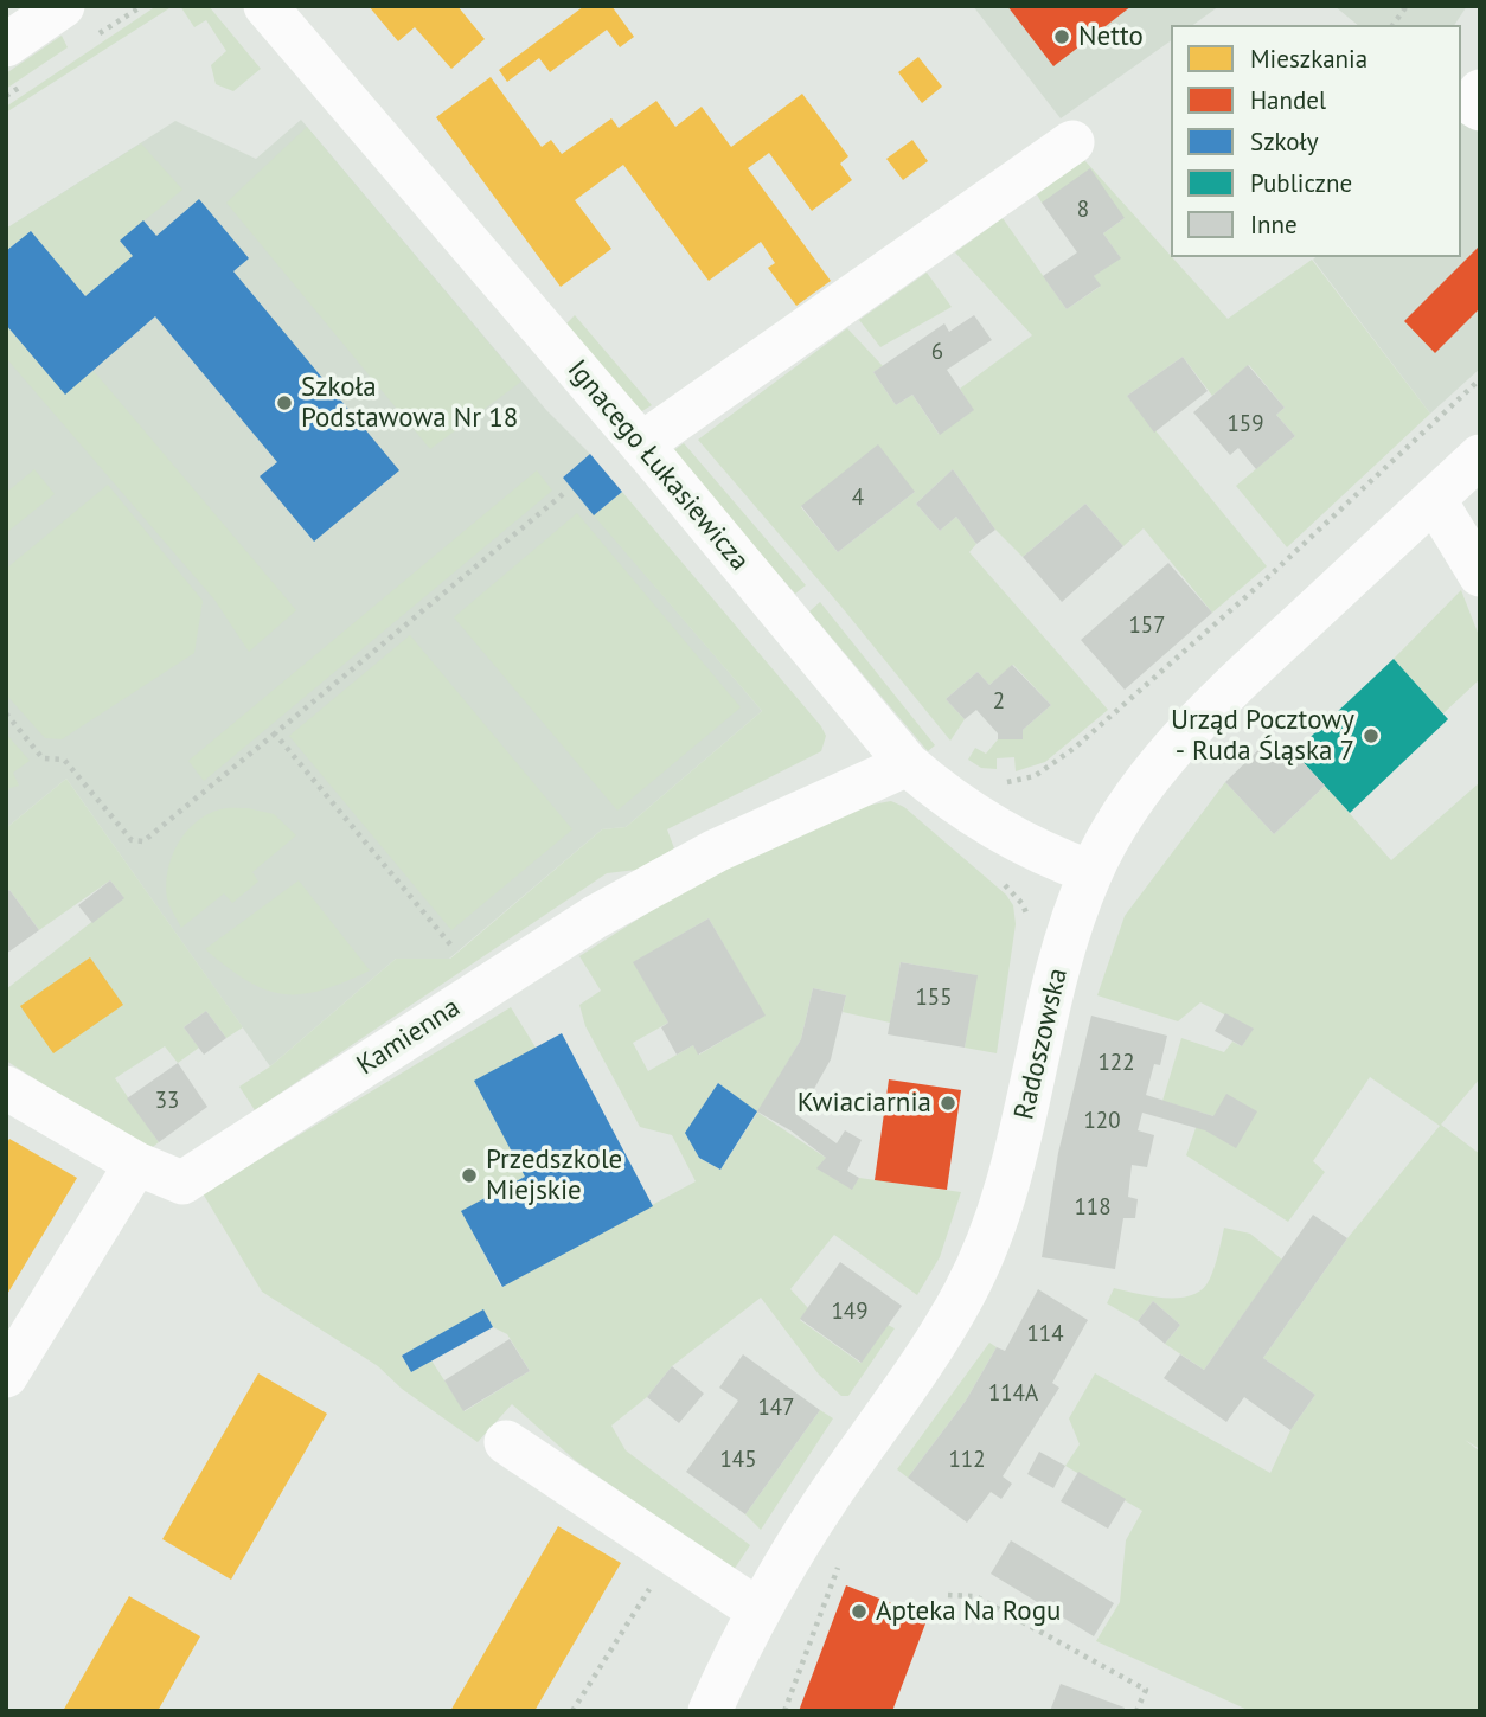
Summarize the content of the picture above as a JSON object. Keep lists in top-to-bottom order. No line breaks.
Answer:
{"streets":{"street":["Ignacego Łukasiewicza","Kamienna","Radoszowska"]},"crossings":[["Ignacego Łukasiewicza","Kamienna"],["Ignacego Łukasiewicza","Radoszowska"]],"places":["Netto","Szkoła Podstawowa Nr 18","Urząd Pocztowy - Ruda Śląska 7","Kwiaciarnia","Przedszkole Miejskie","Apteka Na Rogu"],"house_numbers":["8","6","159","4","157","2","155","122","33","120","118","149","114","114A","147","145","112"],"legend":["Mieszkania","Handel","Szkoły","Publiczne","Inne"]}
